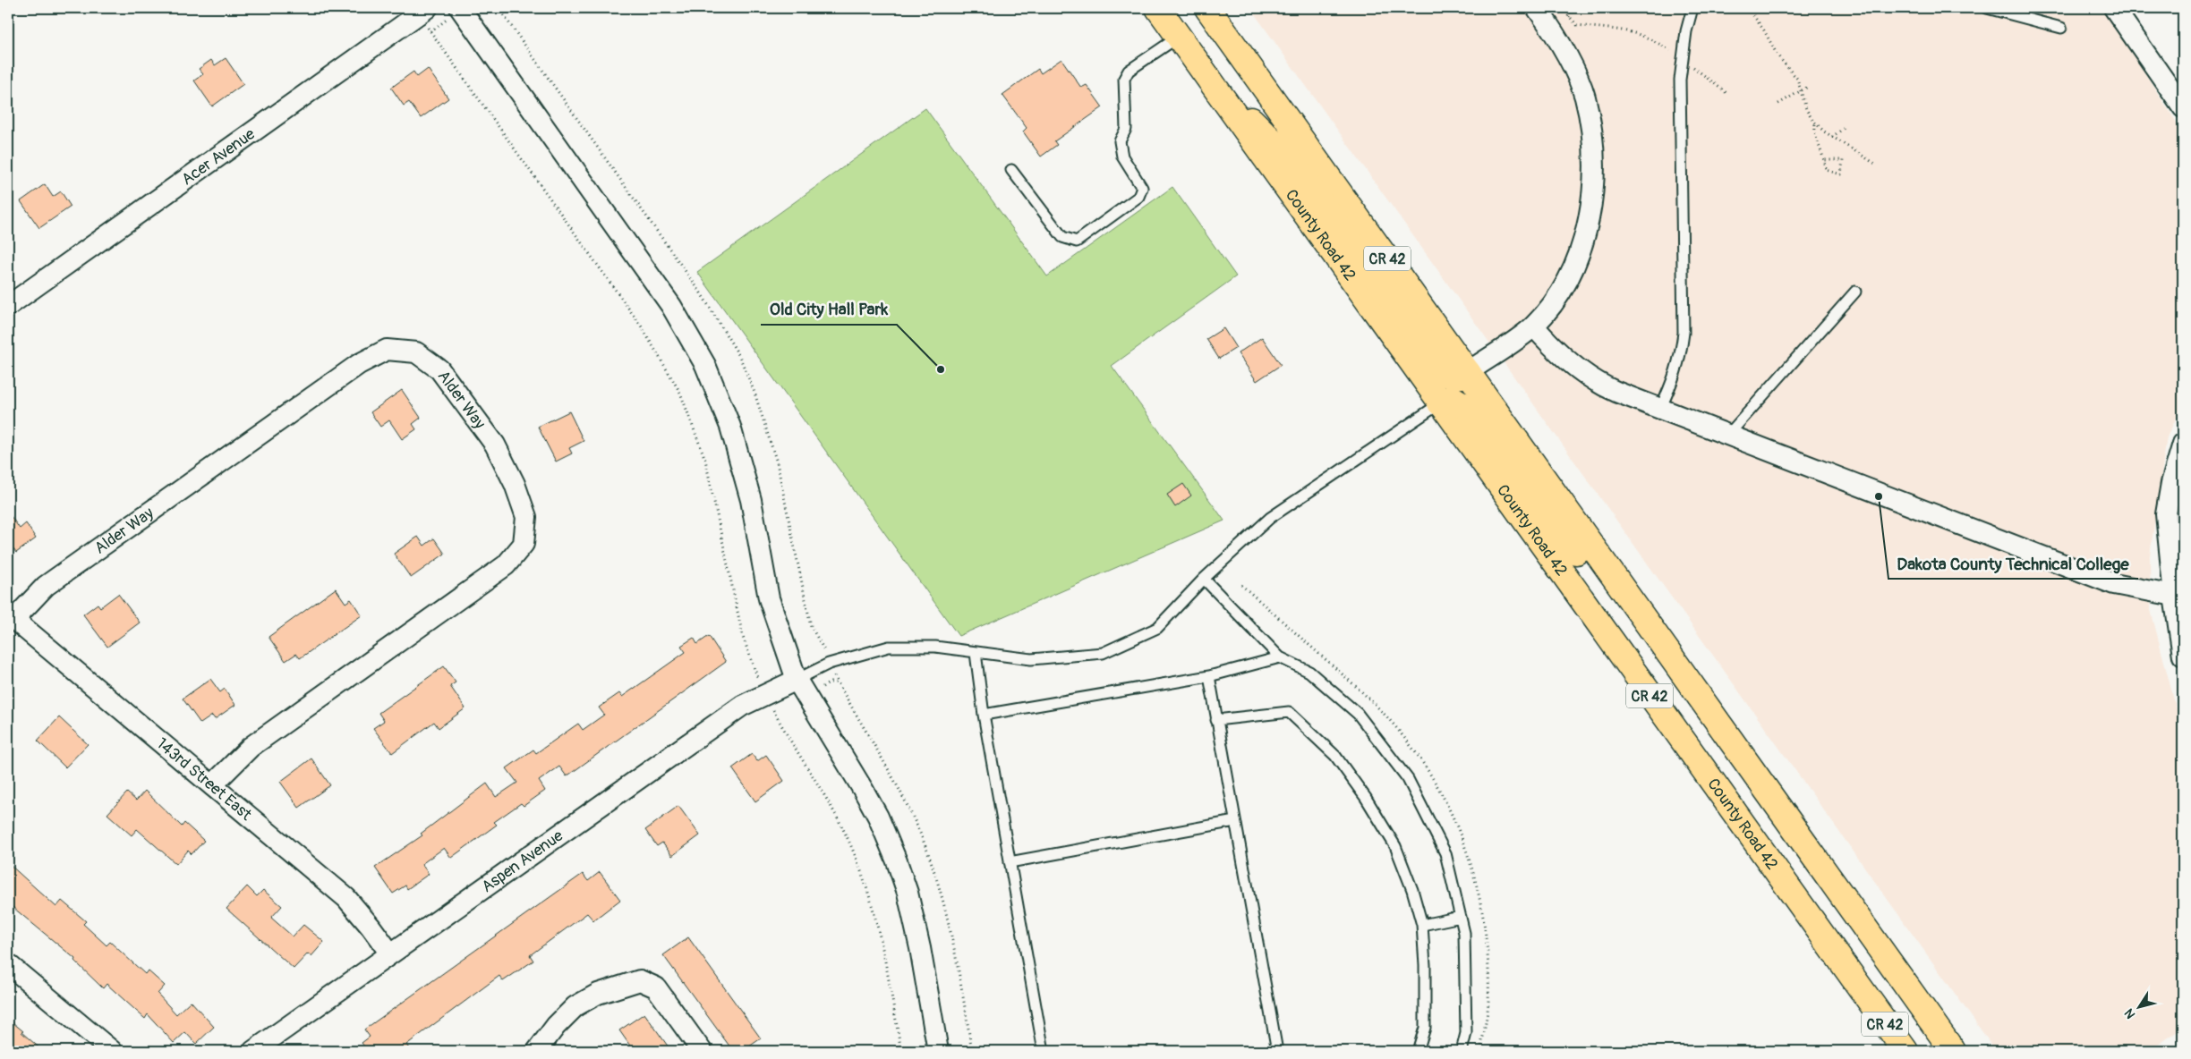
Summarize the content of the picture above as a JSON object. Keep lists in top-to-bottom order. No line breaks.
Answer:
{"streets":{"highway":["County Road 42","CR 42"],"street":["Acer Avenue","Alder Way","143rd Street East","Aspen Avenue"]},"crossings":[["Alder Way","143rd Street East"],["143rd Street East","Aspen Avenue"]],"places":["Old City Hall Park","Dakota County Technical College"],"north":"bottom left"}
